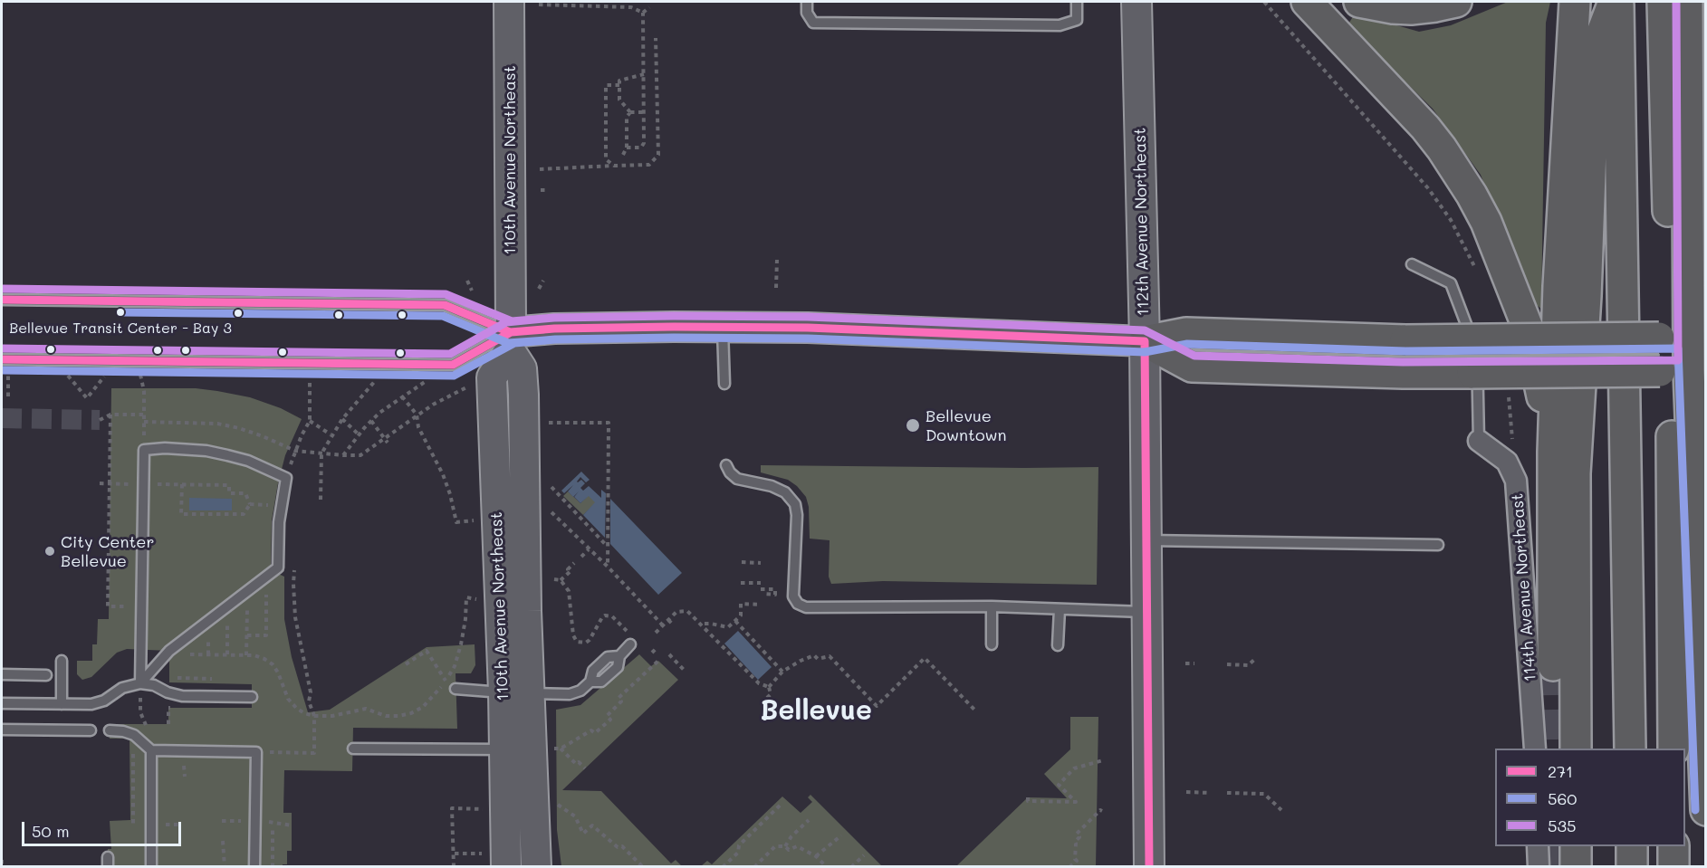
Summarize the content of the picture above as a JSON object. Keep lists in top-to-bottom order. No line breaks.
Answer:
{"streets":{"street":["110th Avenue Northeast","112th Avenue Northeast","114th Avenue Northeast"]},"districts":["Bellevue"],"places":["Bellevue Transit Center - Bay 3","Bellevue Downtown","City Center Bellevue"],"lines":["transit line 535","transit line 271","transit line 560"],"legend":["271","560","535"],"scale_bar":"50 m"}
